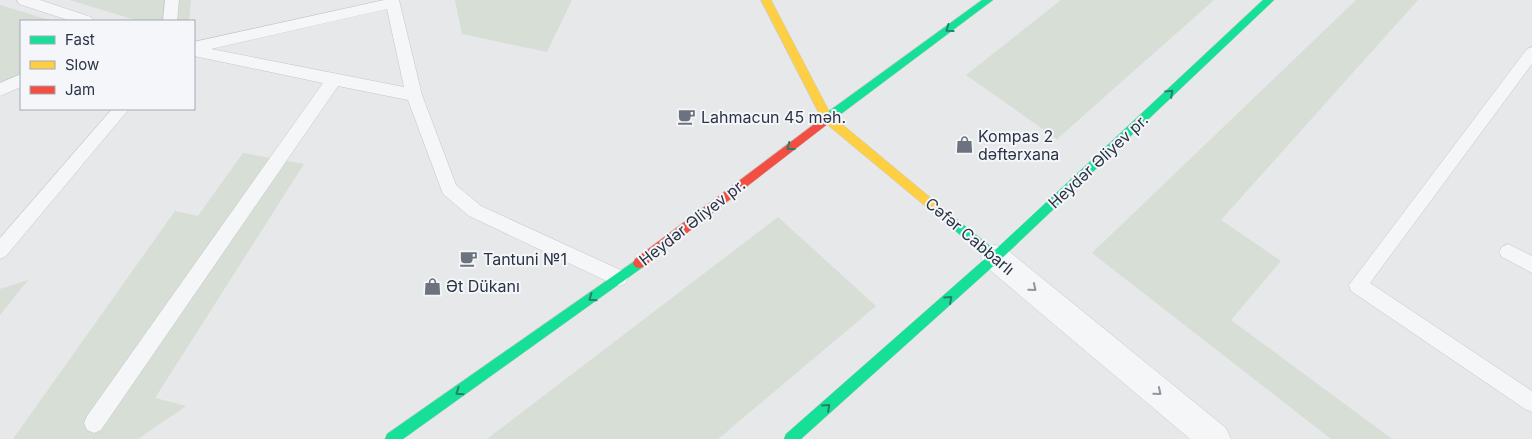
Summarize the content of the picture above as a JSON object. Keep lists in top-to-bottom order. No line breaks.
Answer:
{"streets":{"main road":["Heydər Əliyev pr.","Cəfər Cabbarlı"]},"crossings":[["Heydər Əliyev pr.","Cəfər Cabbarlı"]],"one_way":["Cəfər Cabbarlı"],"places":{"cafe":["Lahmacun 45 mәh.","Tantuni №1"],"shop":["Kompas 2 dəftərxana","Әt Dükanı"]},"legend":["Fast","Slow","Jam"]}
